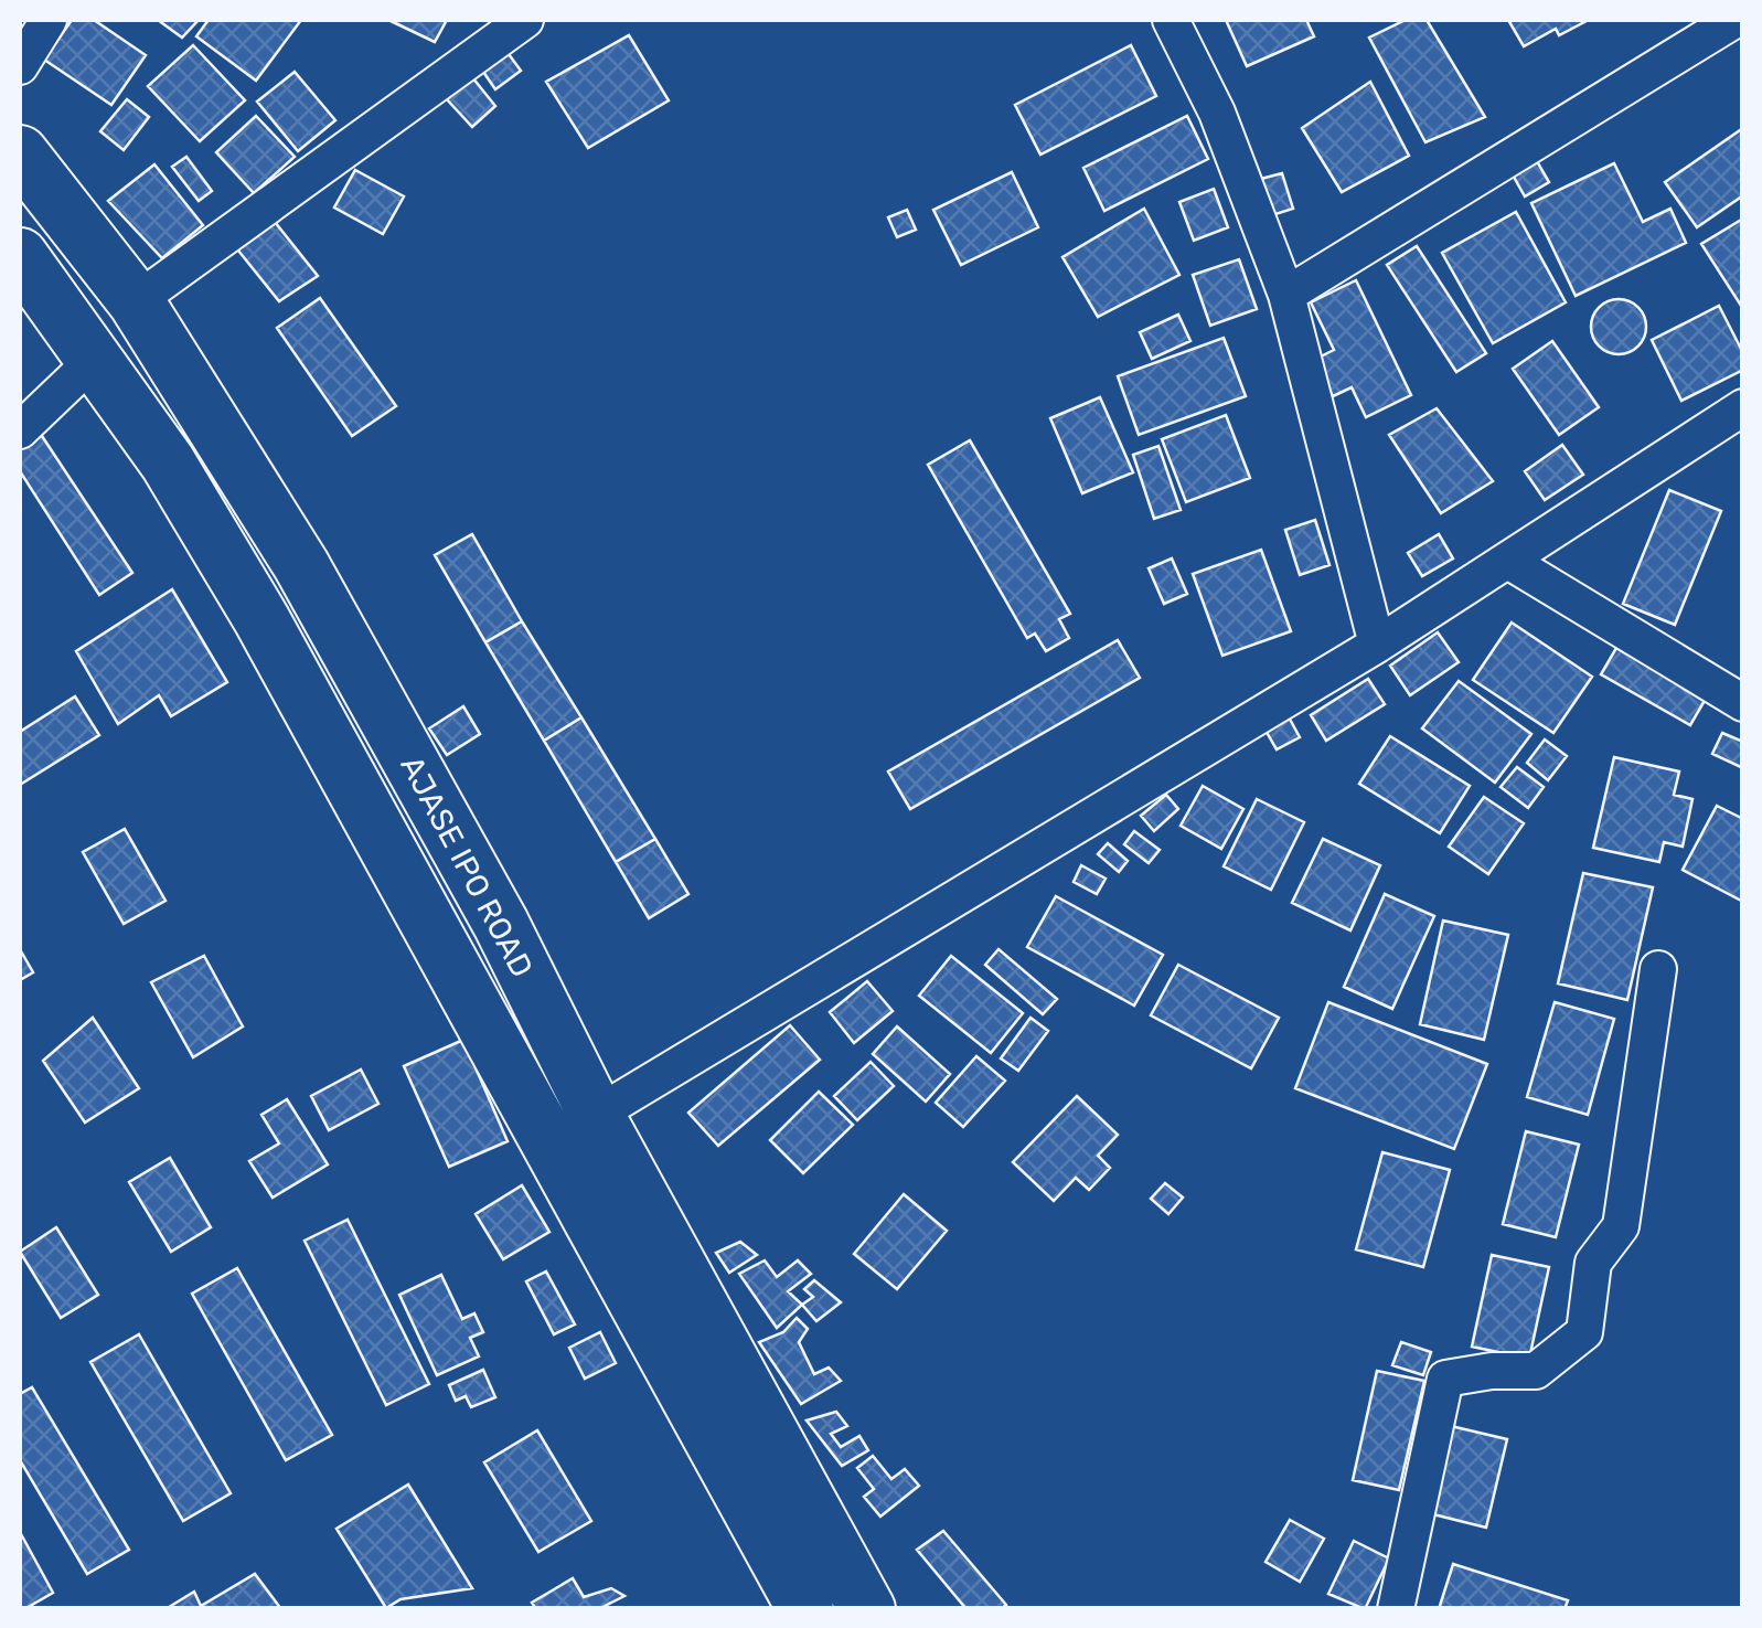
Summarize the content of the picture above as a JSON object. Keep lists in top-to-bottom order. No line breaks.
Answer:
{"streets":{"highway":["AJASE IPO ROAD"]}}
